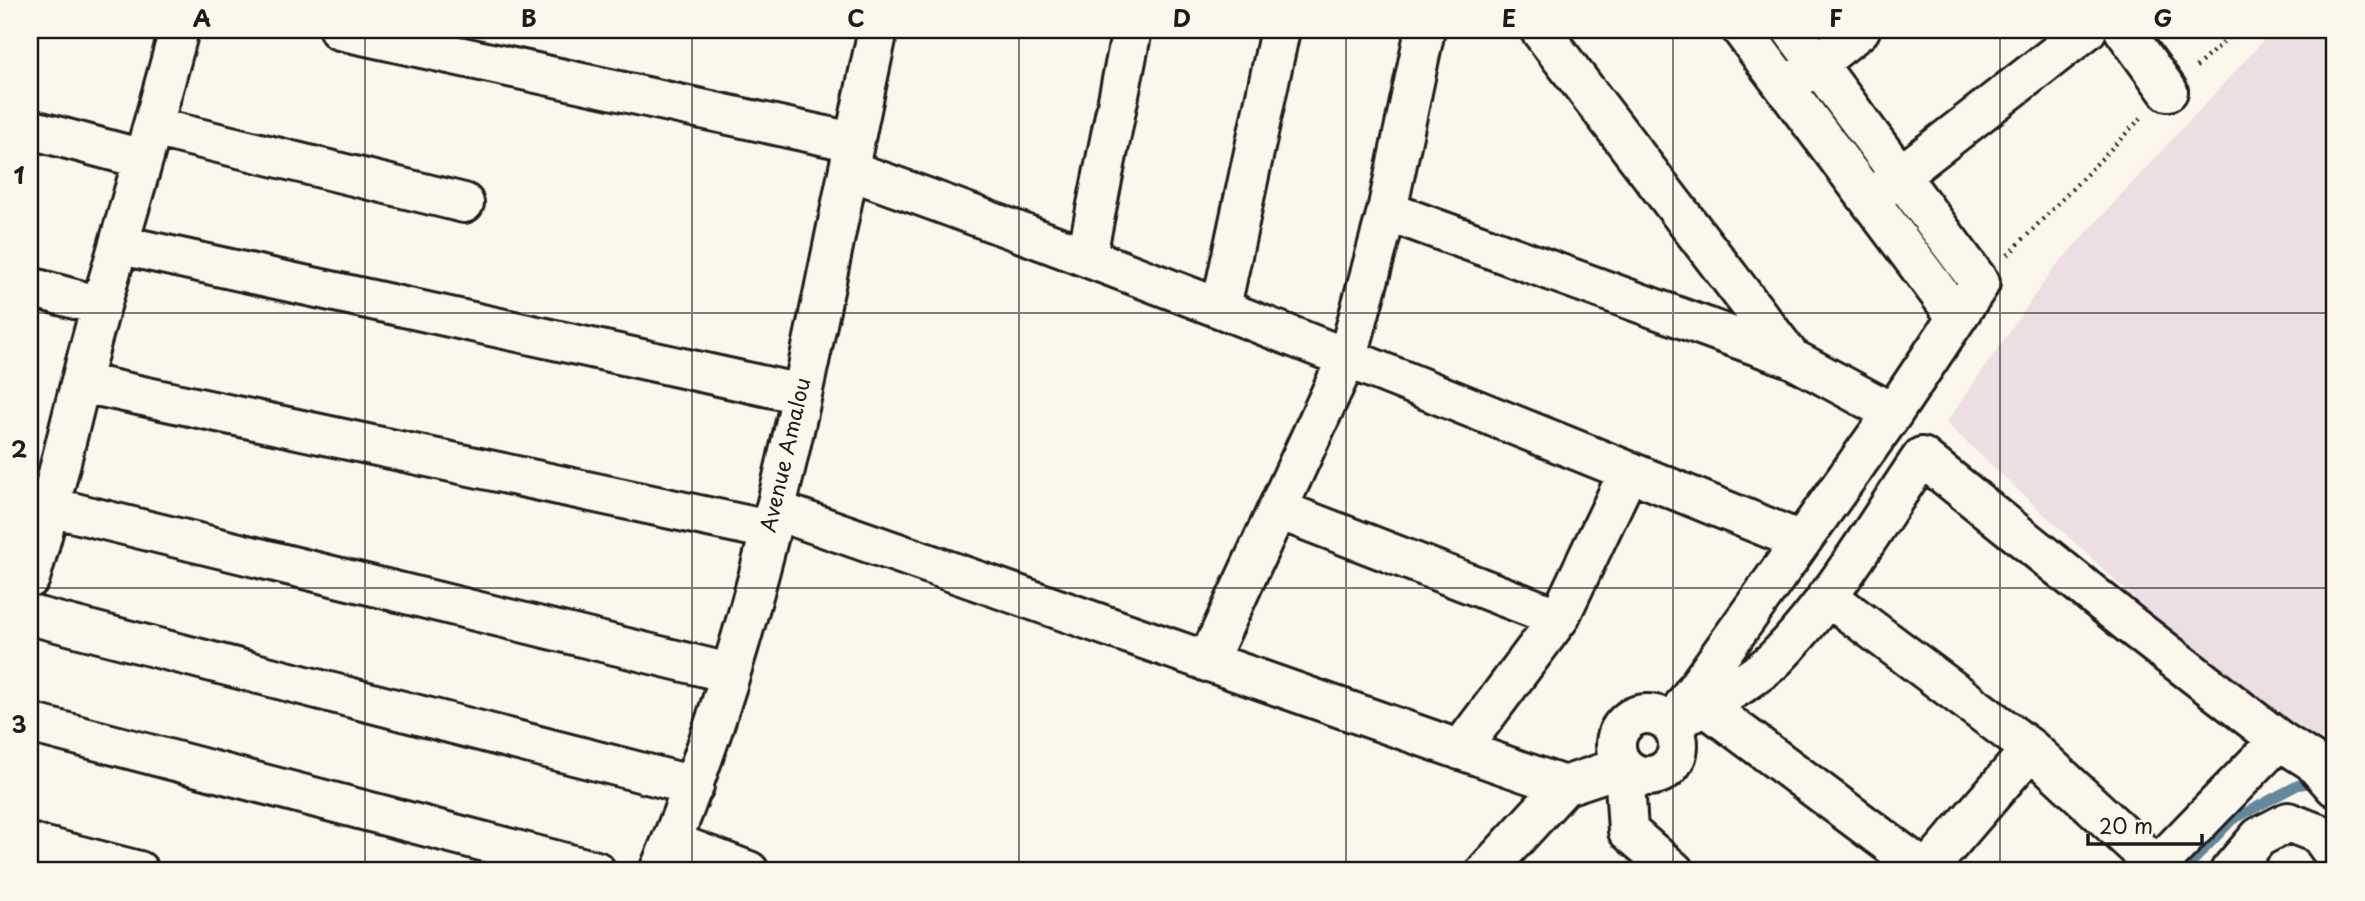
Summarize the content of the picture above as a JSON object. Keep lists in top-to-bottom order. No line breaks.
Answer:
{"streets":{"street":["Avenue Amalou"]},"scale_bar":"20 m","grid":{"columns":["A","B","C","D","E","F","G"],"rows":["1","2","3"]}}
